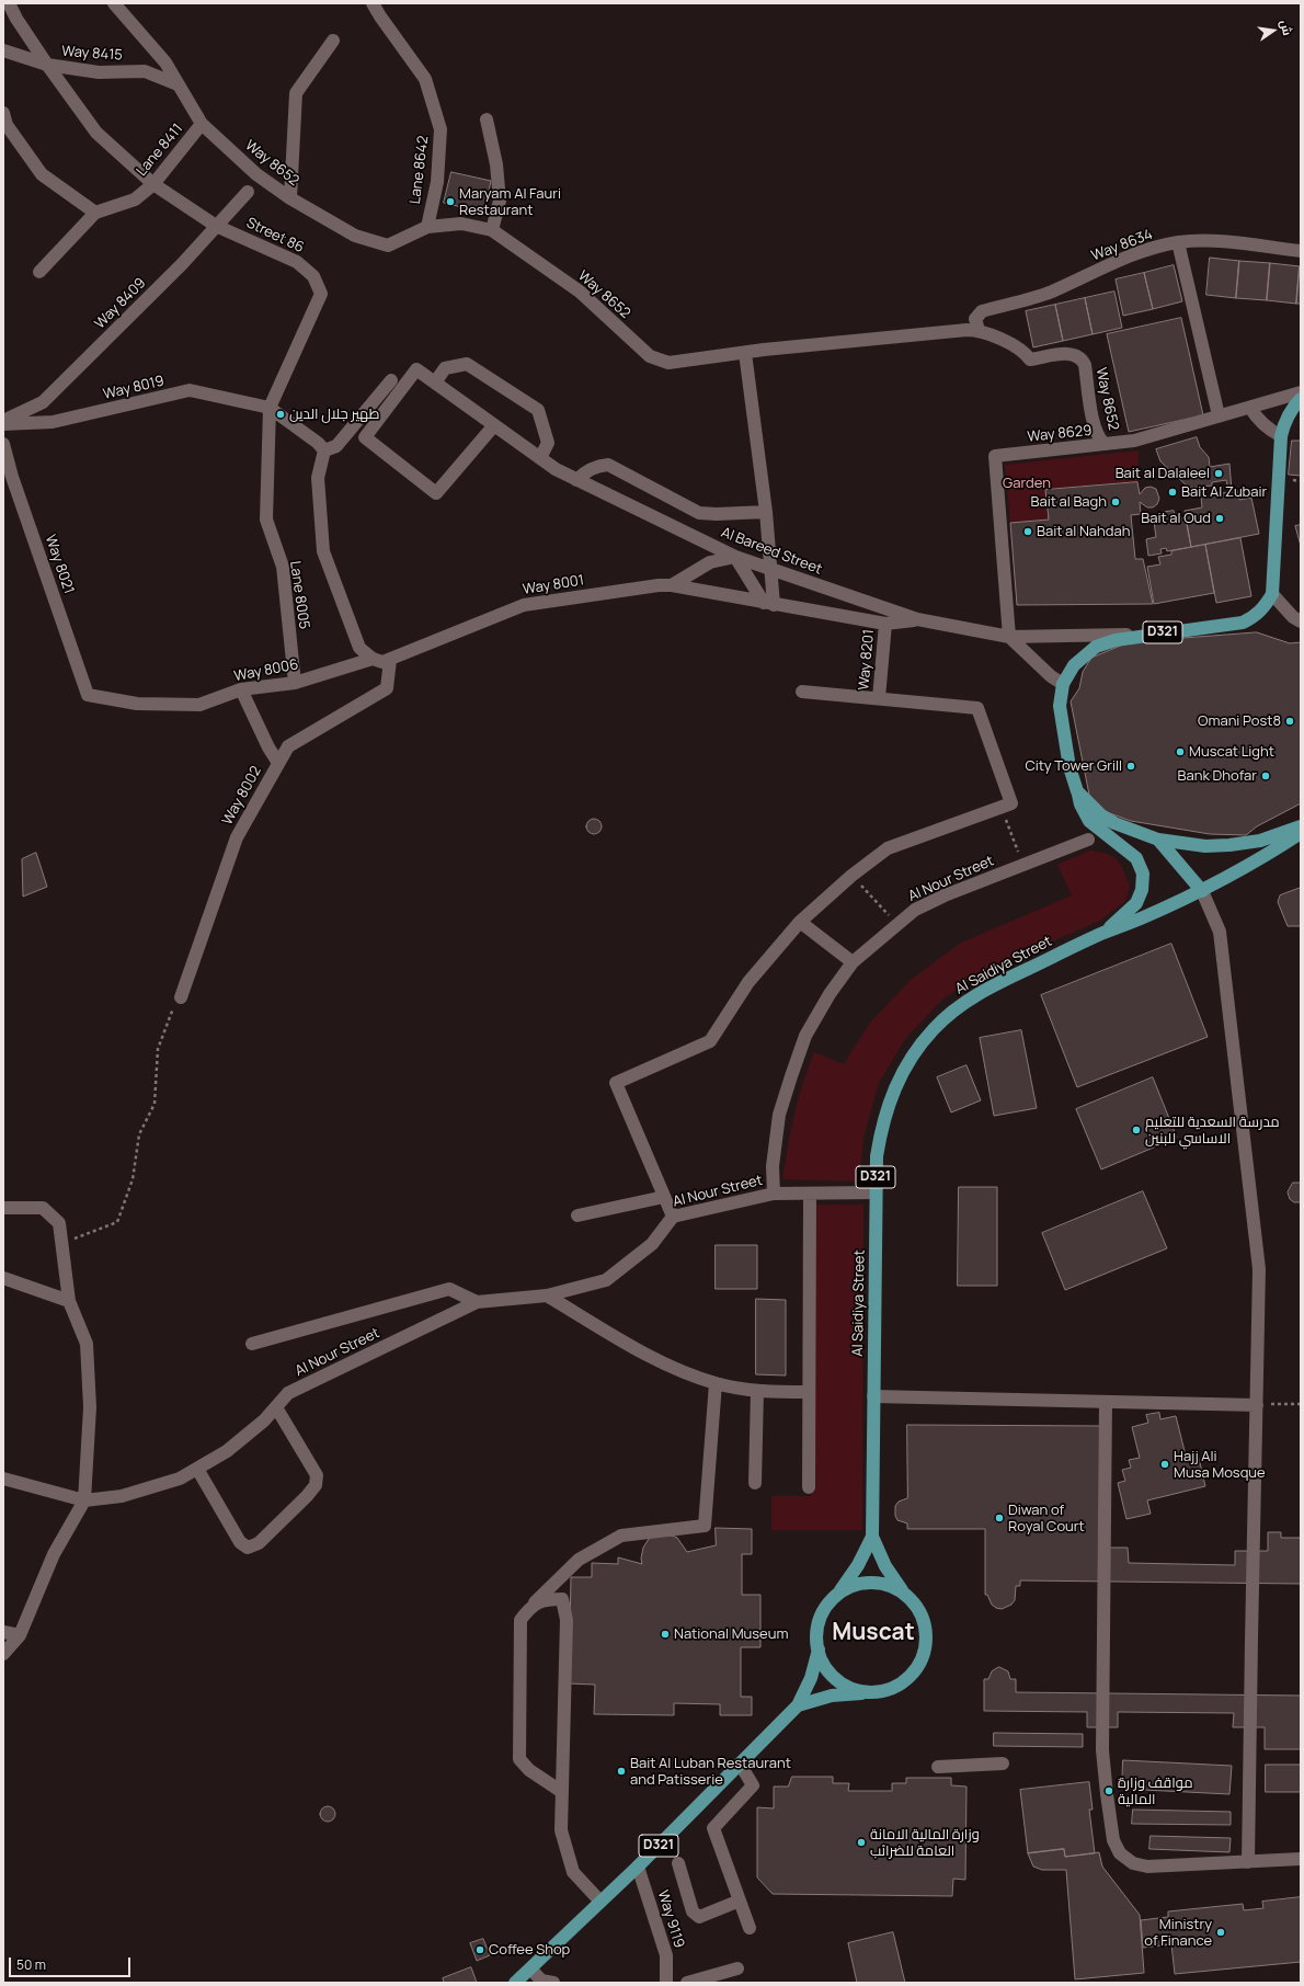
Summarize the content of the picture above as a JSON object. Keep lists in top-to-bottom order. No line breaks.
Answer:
{"streets":{"main road":["D321","Al Saidiya Street"],"street":["Way 8415","Lane 8411","Way 8652","Lane 8642","Street 86","Way 8634","Way 8409","Way 8019","Way 8629","Al Bareed Street","Way 8001","Lane 8005","Way 8201","Way 8006","Way 8002","Al Nour Street","Way 9119"]},"crossings":[["Way 8415","Way 8652"],["Way 8415","Street 86"],["Lane 8411","Way 8652"],["Lane 8411","Street 86"],["Way 8652","Lane 8642"],["Way 8652","Way 8634"],["Way 8652","Way 8629"],["Street 86","Way 8409"],["Street 86","Way 8019"],["Street 86","Lane 8005"],["Way 8409","Way 8019"],["Way 8019","Lane 8005"],["Way 8629","Al Bareed Street"],["Al Bareed Street","Way 8001"],["Al Bareed Street","D321"],["Way 8001","Way 8201"],["Way 8001","Way 8006"],["Way 8001","Way 8002"],["Lane 8005","Way 8006"],["D321","Al Saidiya Street"],["D321","Way 9119"],["Al Nour Street","Al Saidiya Street"]],"districts":["Muscat"],"parks":["Garden"],"places":["Maryam Al Fauri Restaurant","طهير جلال الدين","Bait al Dalaleel","Bait Al Zubair","Bait al Bagh","Bait al Oud","Bait al Nahdah","Omani Post8","Muscat Light","City Tower Grill","Bank Dhofar","مدرسة السعدية للتعليم الاساسي للبنين","Hajj Ali Musa Mosque","Diwan of Royal Court","National Museum","Bait Al Luban Restaurant and Patisserie","َمواقف وزارة المالية","وزارة المالية الامانة العامة للضرائب","Ministry of Finance","Coffee Shop"],"scale_bar":"50 m","north":"right"}
